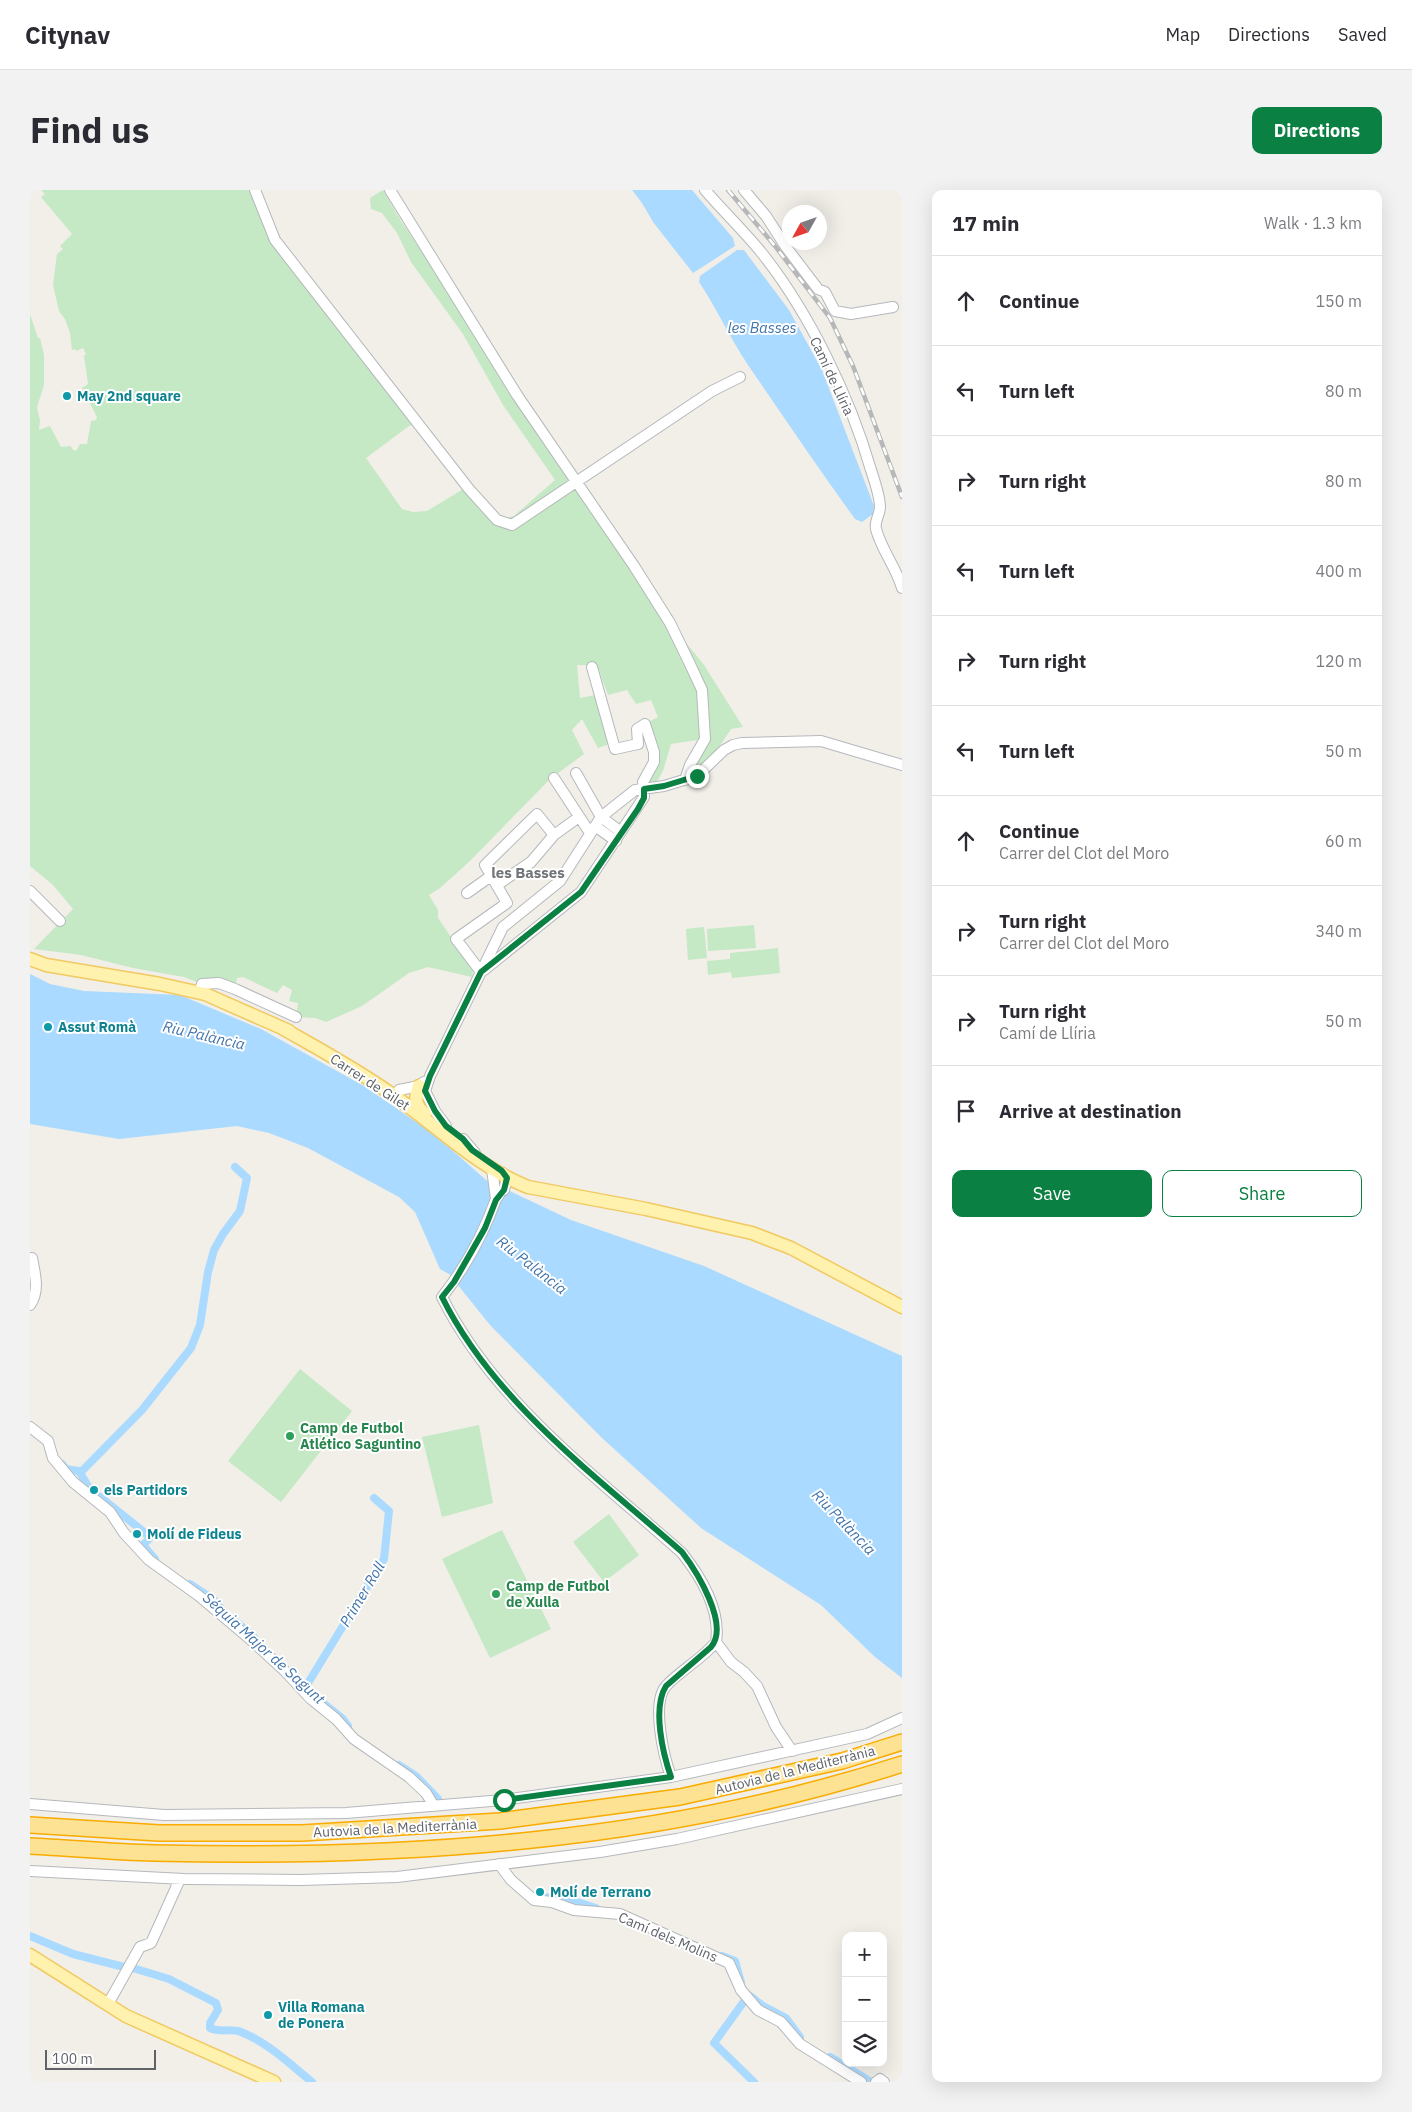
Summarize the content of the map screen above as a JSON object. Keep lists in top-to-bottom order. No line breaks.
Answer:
{"streets":{"highway":["Autovia de la Mediterrània"],"main road":["Carrer de Gilet"],"street":["Camí de Llíria","Camí dels Molins"]},"districts":["les Basses"],"water":["les Basses","Riu Palància","Primer Roll","Séquia Major de Sagunt"],"places":["May 2nd square","Assut Romà","Camp de Futbol Atlético Saguntino","els Partidors","Molí de Fideus","Camp de Futbol de Xulla","Molí de Terrano","Villa Romana de Ponera"],"scale_bar":"100 m","north":"bottom left","page":{"header":"Citynav","nav":["Map","Directions","Saved"],"title":"Find us","buttons":["Directions",["Save","Share"]],"heading":["17 min","Walk · 1.3 km"],"list":[["Continue","150 m"],["Turn left","80 m"],["Turn right","80 m"],["Turn left","400 m"],["Turn right","120 m"],["Turn left","50 m"],["Continue","Carrer del Clot del Moro","60 m"],["Turn right","Carrer del Clot del Moro","340 m"],["Turn right","Camí de Llíria","50 m"],"Arrive at destination"],"map_buttons":["+","−"],"scale":"100 m"}}
